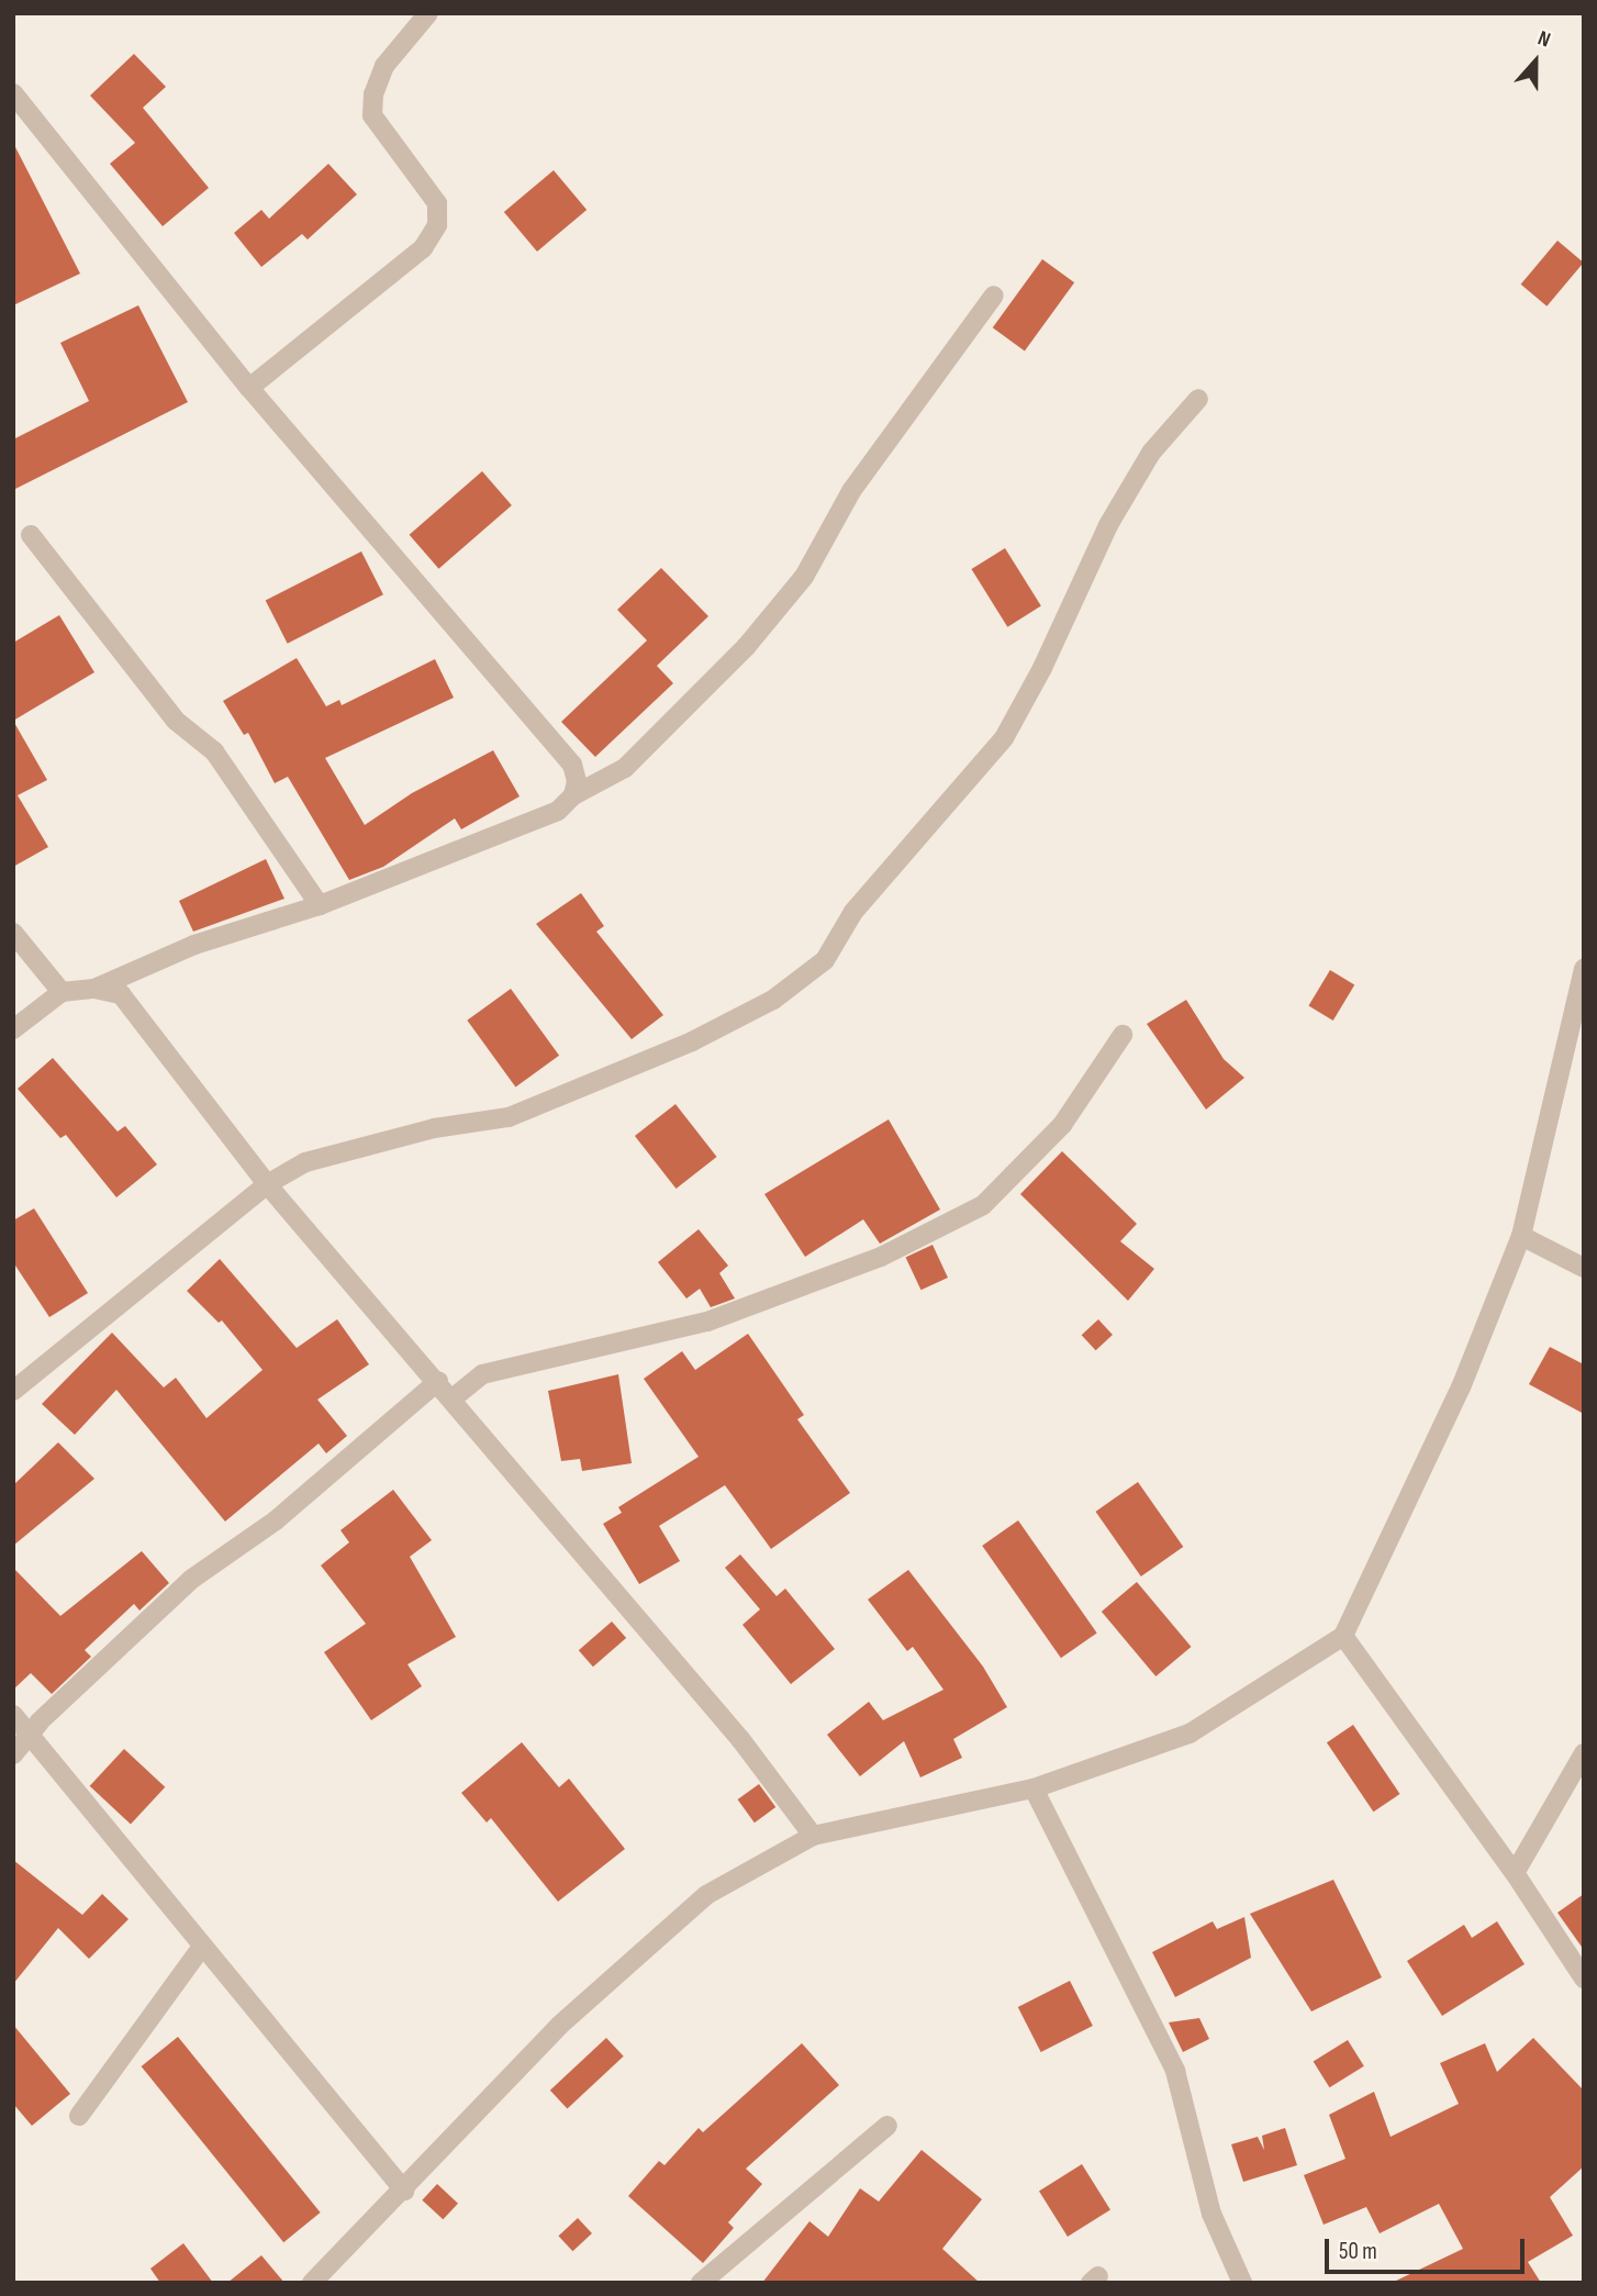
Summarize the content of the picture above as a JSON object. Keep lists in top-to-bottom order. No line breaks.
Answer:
{"scale_bar":"50 m","north":"top"}
